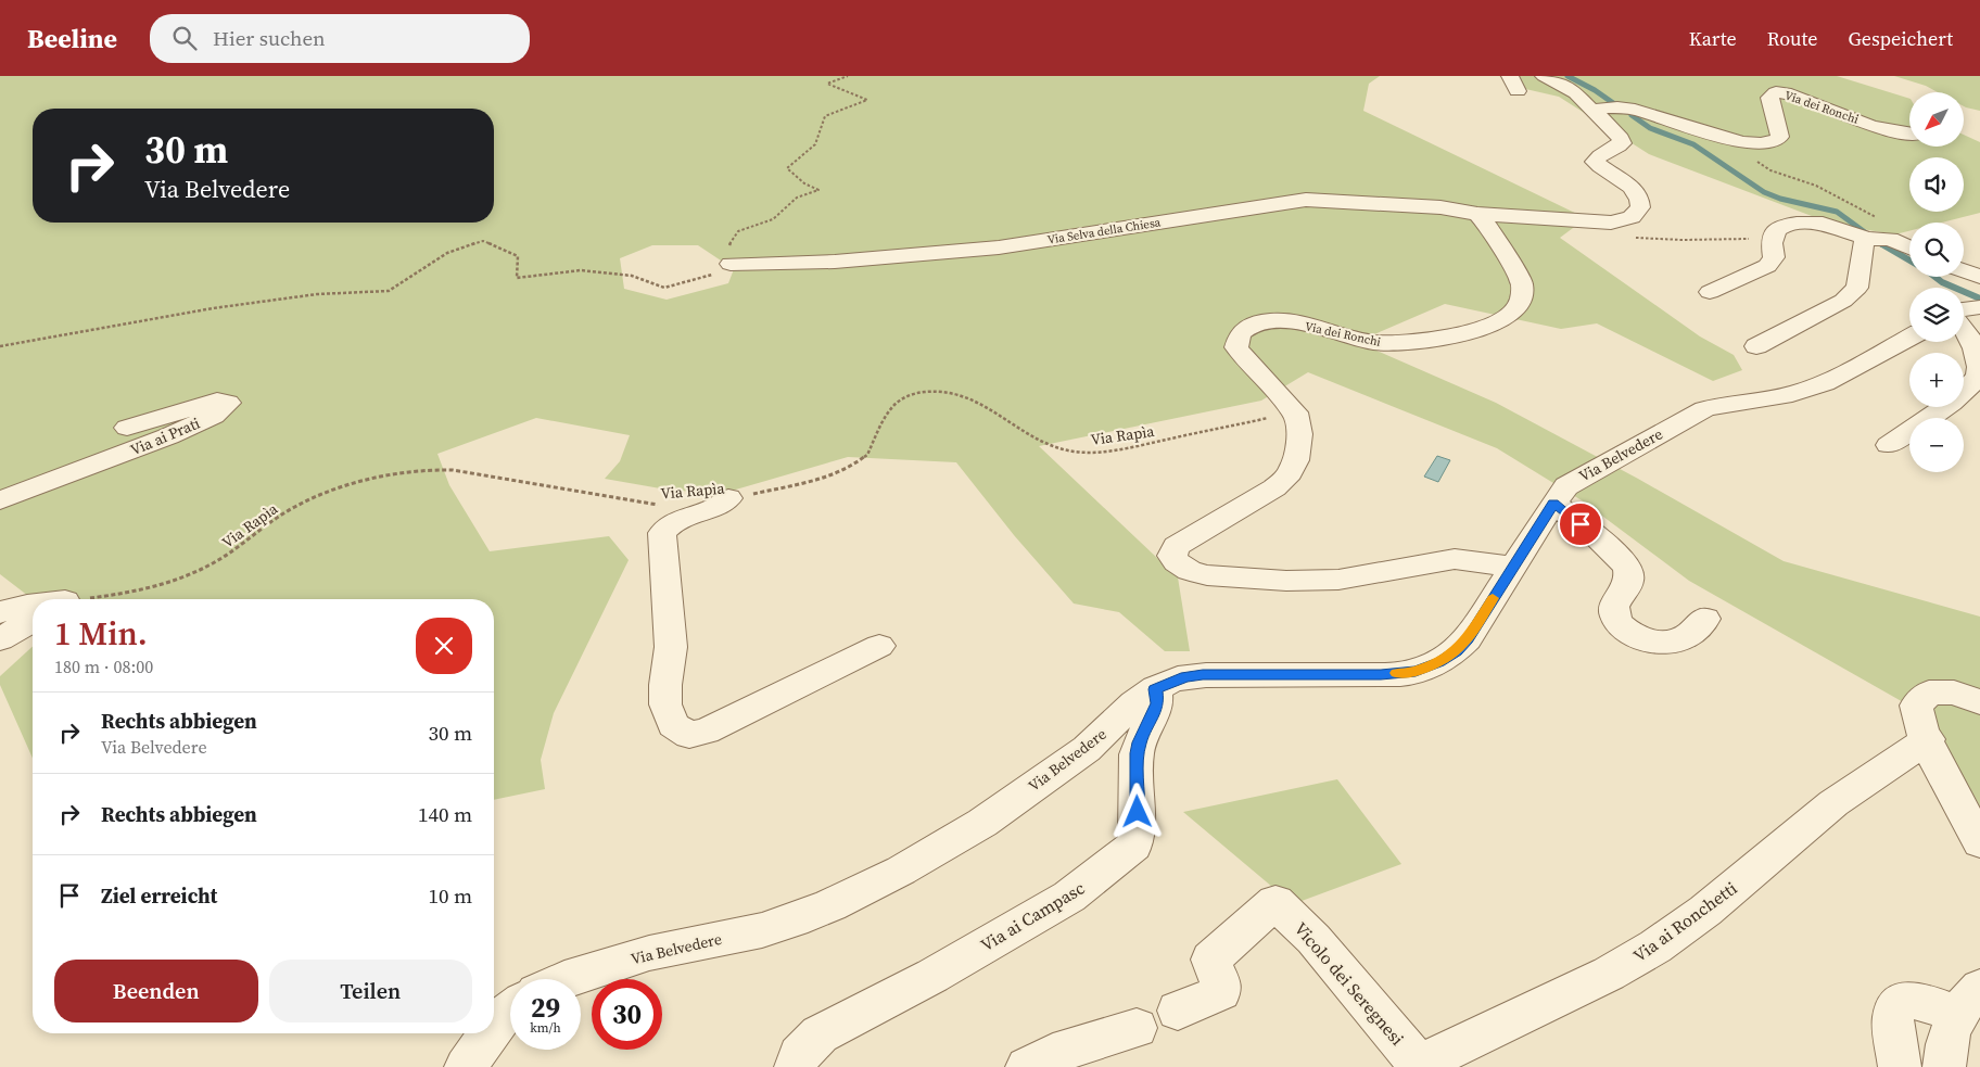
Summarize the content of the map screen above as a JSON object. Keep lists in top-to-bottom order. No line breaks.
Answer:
{"streets":{"street":["Via dei Ronchi","Via Selva della Chiesa","Via ai Prati","Via Belvedere","Via ai Campasc","Via ai Ronchetti","Vicolo dei Seregnesi"],"path":["Via Rapìa"]},"crossings":[["Via dei Ronchi","Via Selva della Chiesa"],["Via dei Ronchi","Via Rapìa"],["Via Belvedere","Via ai Campasc"],["Via ai Ronchetti","Vicolo dei Seregnesi"]],"north":"bottom left","page":{"header":"Beeline","search":"Hier suchen","nav":["Karte","Route","Gespeichert"],"map_buttons":["+","−"],"turn":["30 m","Via Belvedere"],"heading":["1 Min.","180 m · 08:00"],"list":[{"name":"Rechts abbiegen","note":"Via Belvedere","value":"30 m"},{"name":"Rechts abbiegen","value":"140 m"},{"name":"Ziel erreicht","value":"10 m"}],"buttons":["Beenden","Teilen"],"speed":"29 km/h","limit":"30"}}
